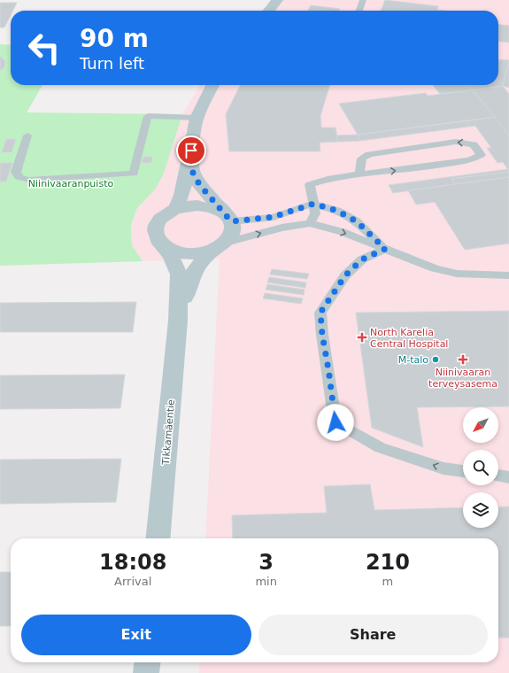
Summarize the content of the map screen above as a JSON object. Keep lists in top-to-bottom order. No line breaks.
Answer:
{"streets":{"street":["Tikkamäentie"]},"parks":["Niinivaaranpuisto"],"places":{"health":["North Karelia Central Hospital","Niinivaaran terveysasema"],"other":["M-talo"]},"north":"bottom left","page":{"turn":["90 m","Turn left"],"eta":["18:08","Arrival","3","min","210","m"],"buttons":["Exit","Share"]}}
